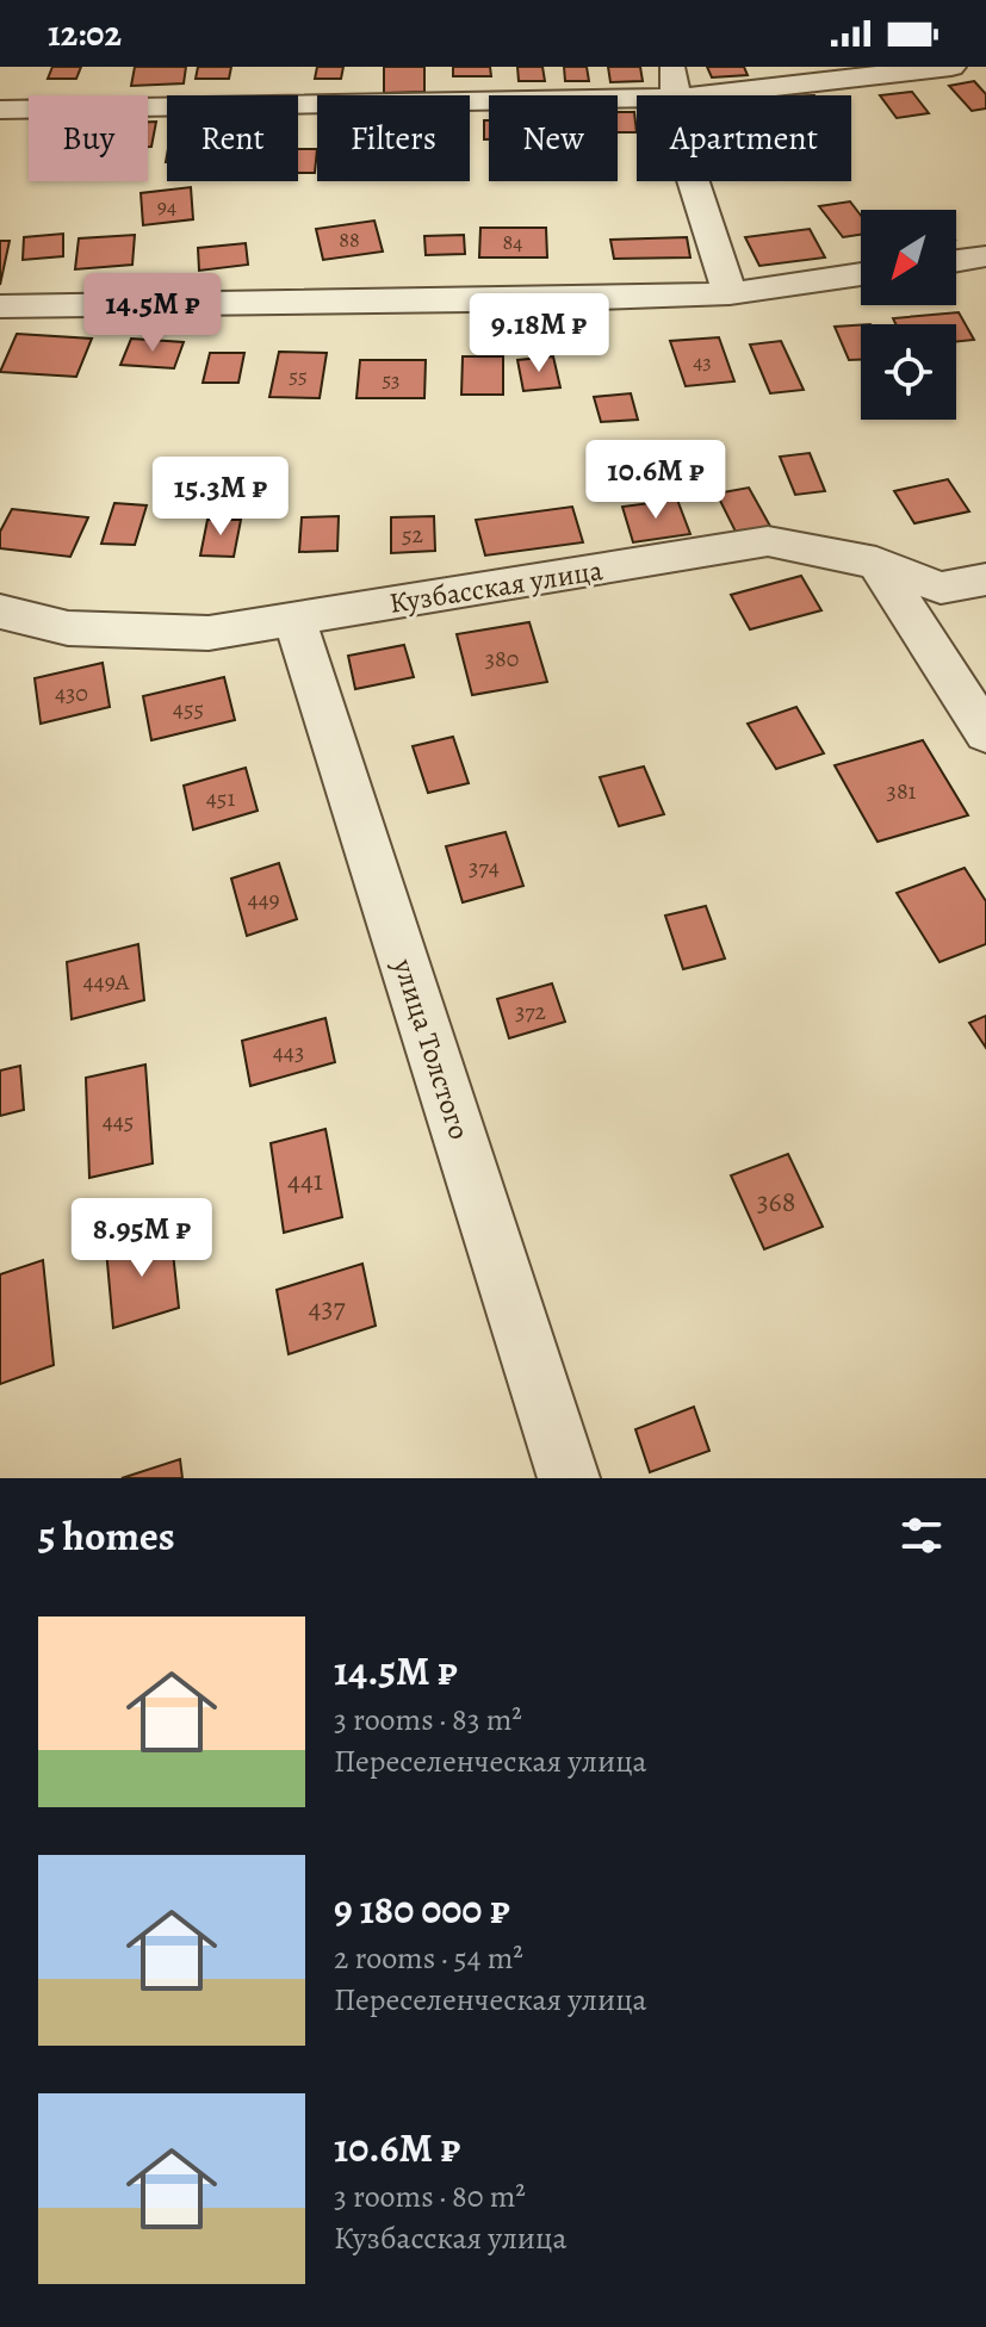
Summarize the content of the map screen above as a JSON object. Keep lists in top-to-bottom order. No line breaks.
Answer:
{"streets":{"street":["Кузбасская улица","улица Толстого"]},"crossings":[["Кузбасская улица","улица Толстого"]],"house_numbers":["94","88","84","43","55","53","52","380","430","455","381","451","374","449","449А","372","443","445","441","368","437"],"north":"bottom left","page":{"status":"12:02","chip":["Buy","Rent","Filters","New","Apartment"],"price":["14.5M ₽","9.18M ₽","10.6M ₽","15.3M ₽","8.95M ₽"],"heading":"5 homes","list":[{"name":"14.5M ₽","note":"3 rooms · 83 m² · Переселенческая улица"},{"name":"9 180 000 ₽","note":"2 rooms · 54 m² · Переселенческая улица"},{"name":"10.6M ₽","note":"3 rooms · 80 m² · Кузбасская улица"}]}}
